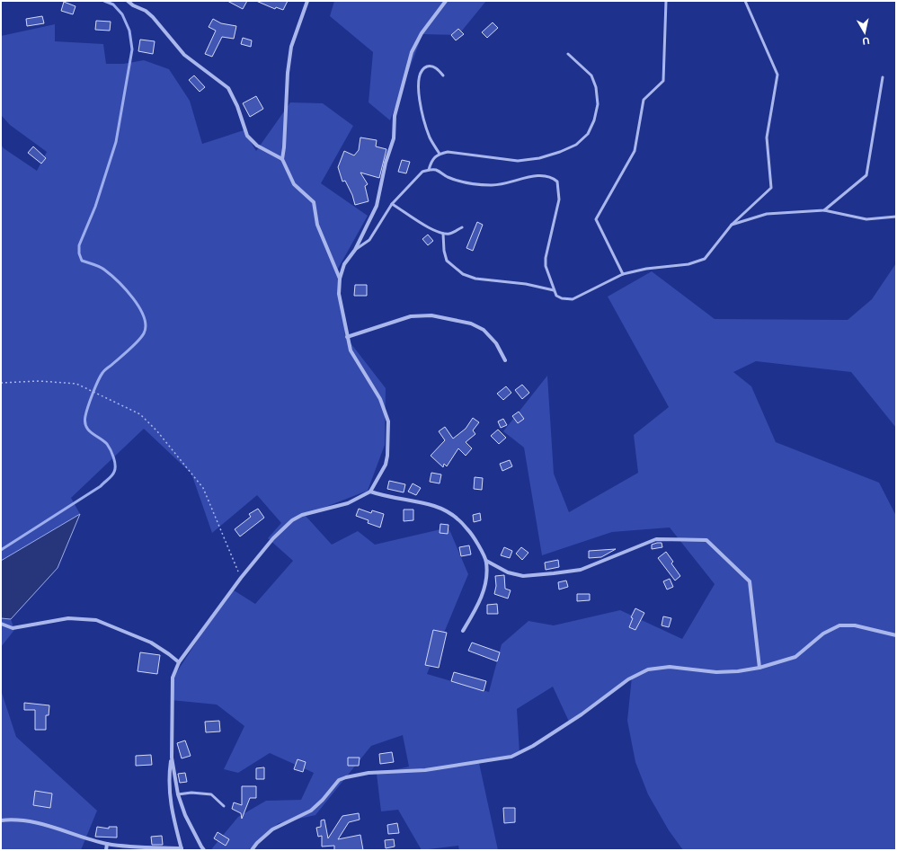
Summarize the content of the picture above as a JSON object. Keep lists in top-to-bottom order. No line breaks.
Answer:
{"north":"bottom"}
